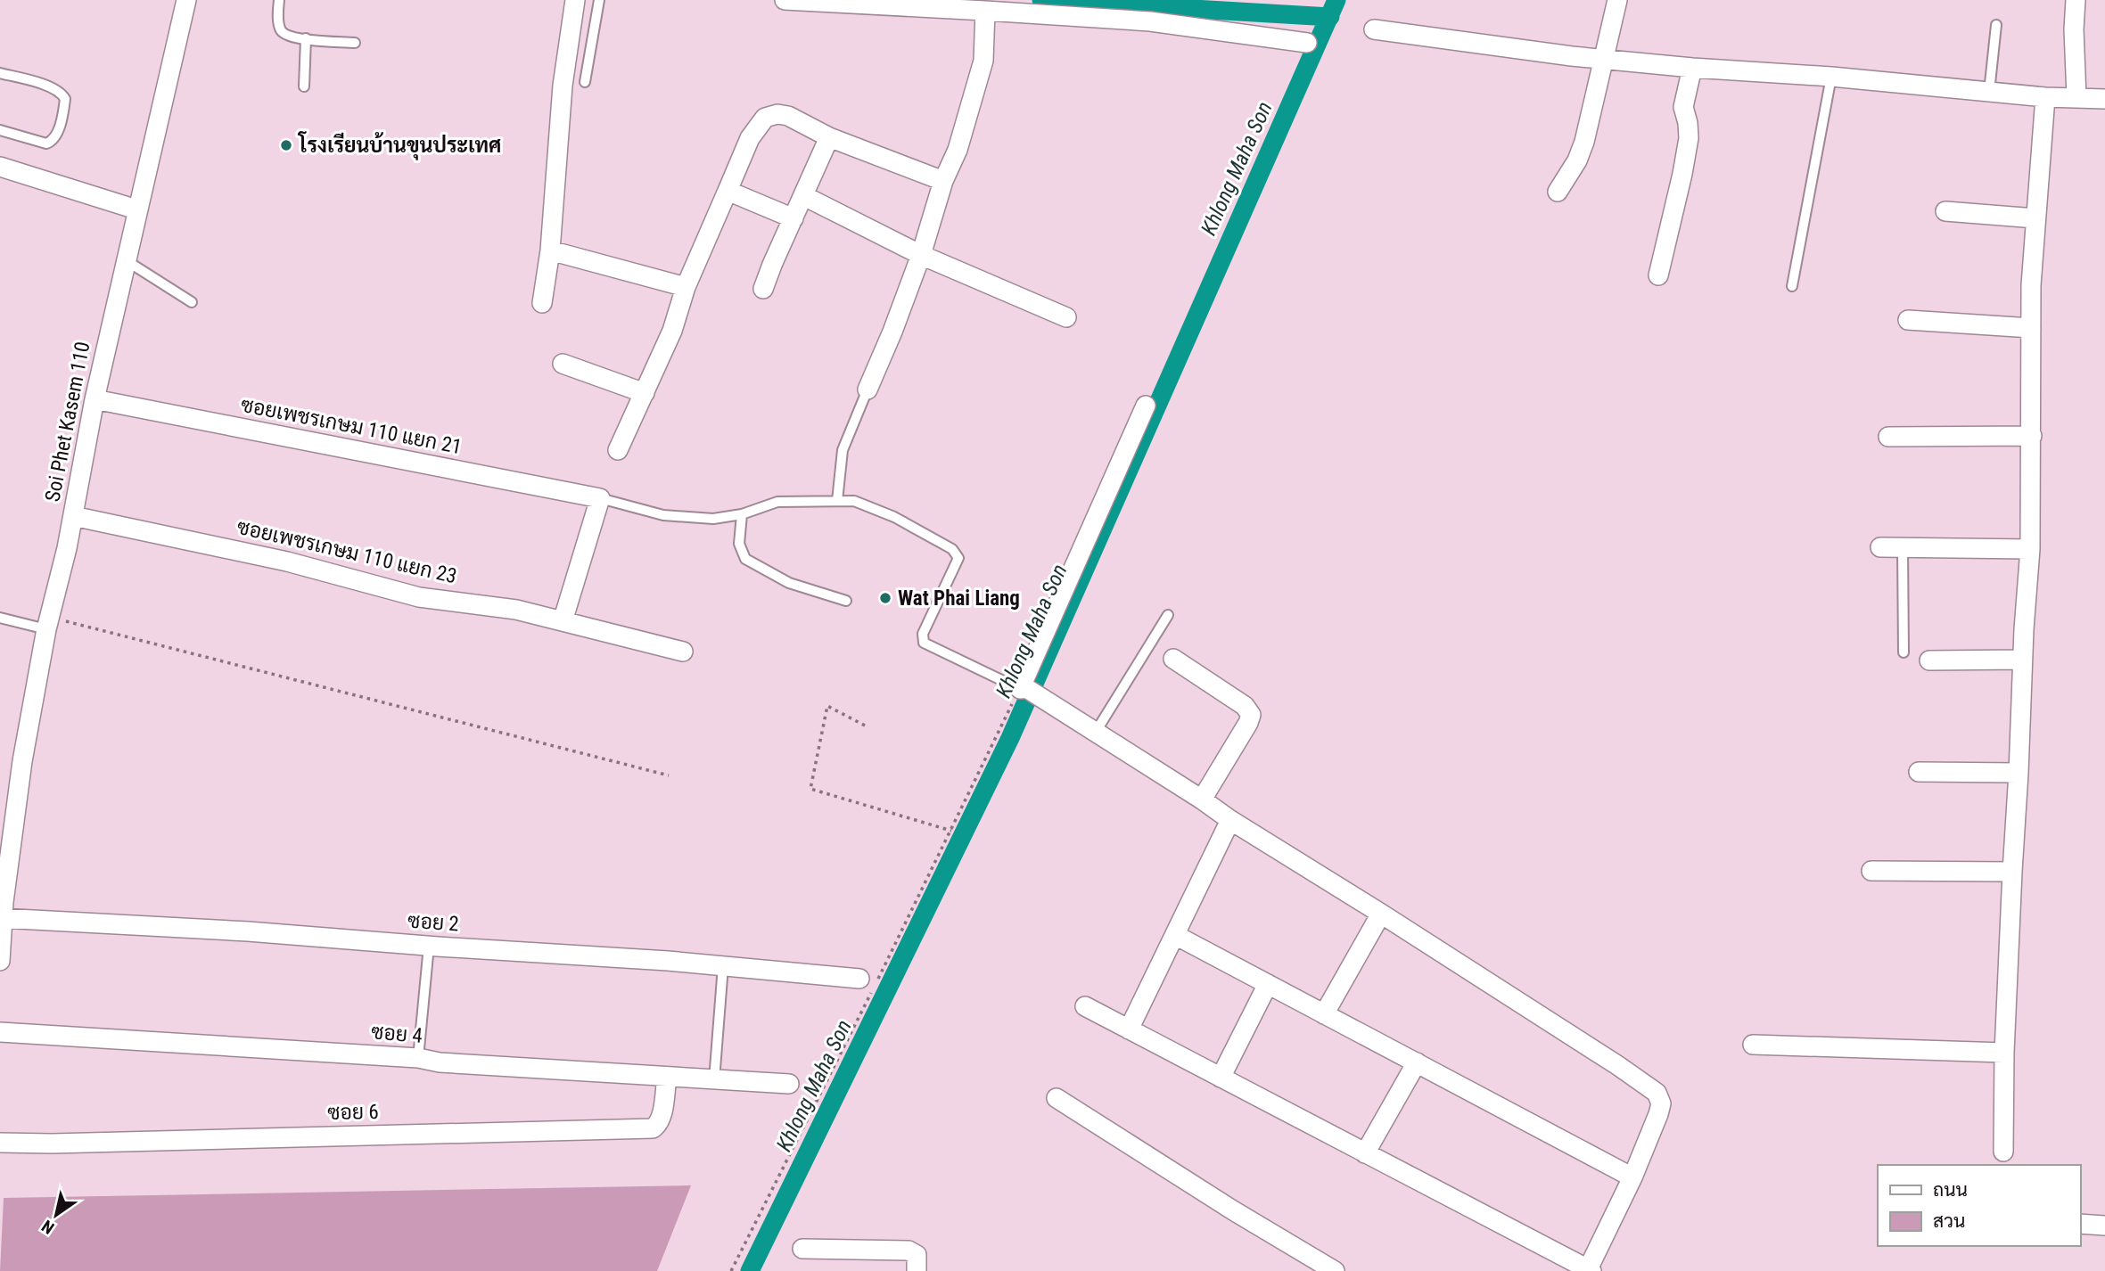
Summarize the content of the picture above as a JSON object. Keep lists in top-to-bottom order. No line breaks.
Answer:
{"streets":{"street":["Soi Phet Kasem 110","ซอยเพชรเกษม 110 แยก 21","ซอยเพชรเกษม 110 แยก 23","ซอย 2","ซอย 4","ซอย 6"]},"crossings":[["Soi Phet Kasem 110","ซอยเพชรเกษม 110 แยก 21"],["Soi Phet Kasem 110","ซอยเพชรเกษม 110 แยก 23"],["Soi Phet Kasem 110","ซอย 2"],["ซอย 4","ซอย 6"]],"water":["Khlong Maha Son"],"places":["โรงเรียนบ้านขุนประเทศ","Wat Phai Liang"],"legend":["ถนน","สวน"],"north":"bottom left"}
